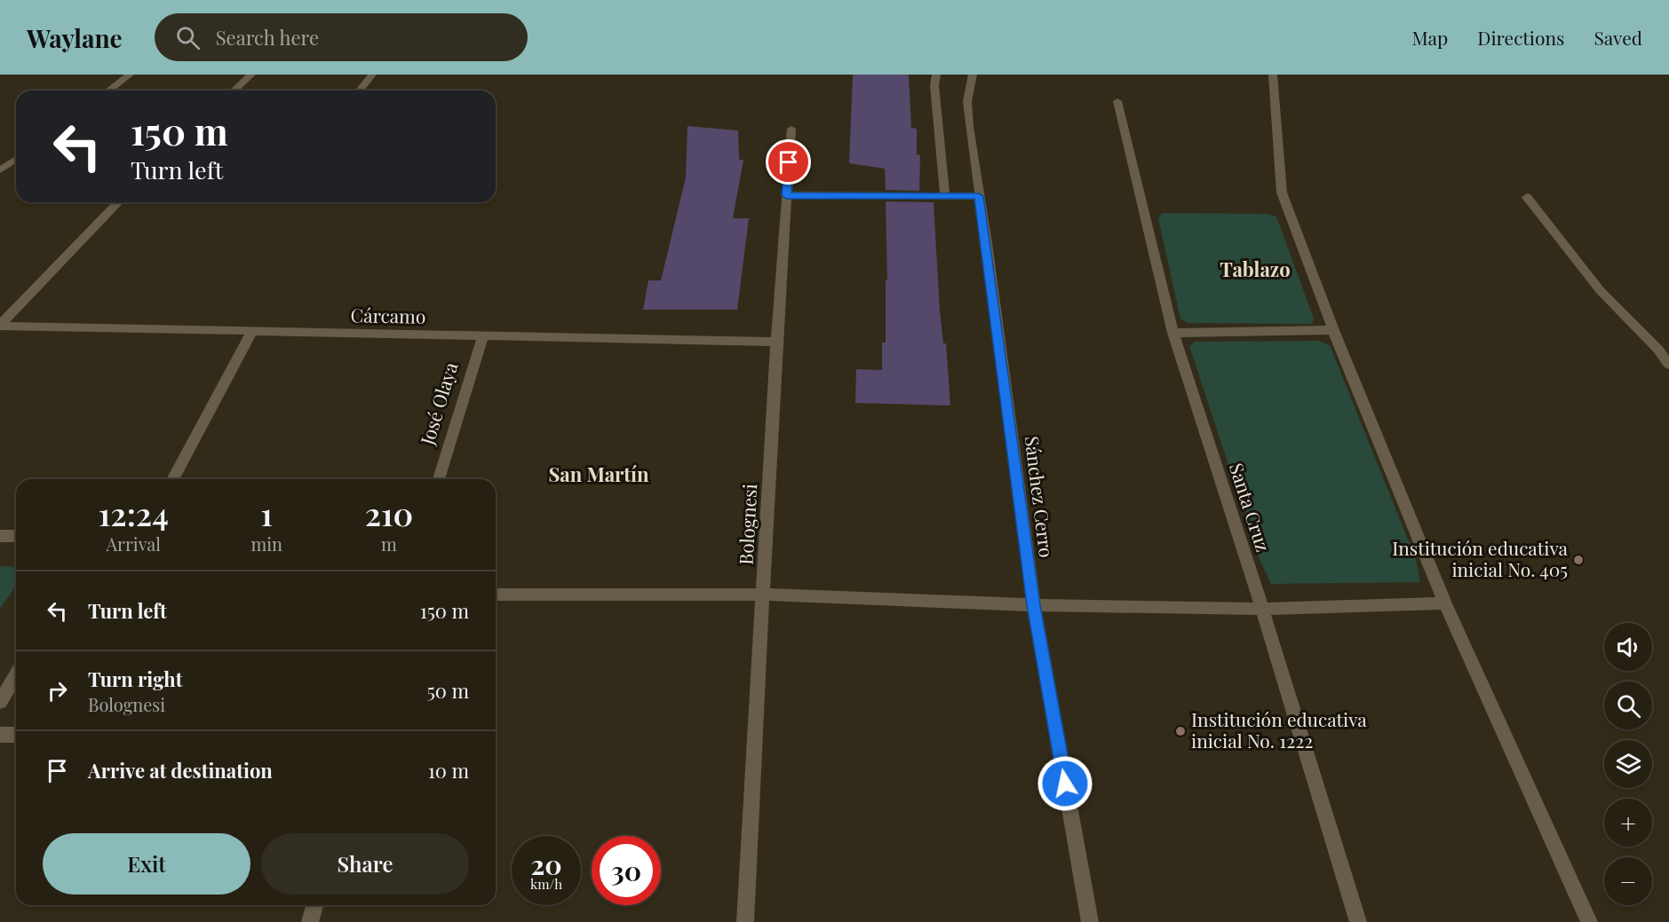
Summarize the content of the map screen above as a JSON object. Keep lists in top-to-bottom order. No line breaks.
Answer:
{"streets":{"street":["Cárcamo","José Olaya","Sánchez Cerro","Santa Cruz","Bolognesi"]},"crossings":[["Cárcamo","José Olaya"],["Cárcamo","Bolognesi"]],"districts":["Tablazo","San Martín"],"places":["Institución educativa inicial No. 405","Institución educativa inicial No. 1222"],"page":{"header":"Waylane","search":"Search here","nav":["Map","Directions","Saved"],"turn":["150 m","Turn left"],"eta":["12:24","Arrival","1","min","210","m"],"list":[{"name":"Turn left","value":"150 m"},{"name":"Turn right","note":"Bolognesi","value":"50 m"},{"name":"Arrive at destination","value":"10 m"}],"map_buttons":["+","−"],"buttons":["Exit","Share"],"speed":"20 km/h","limit":"30"}}
